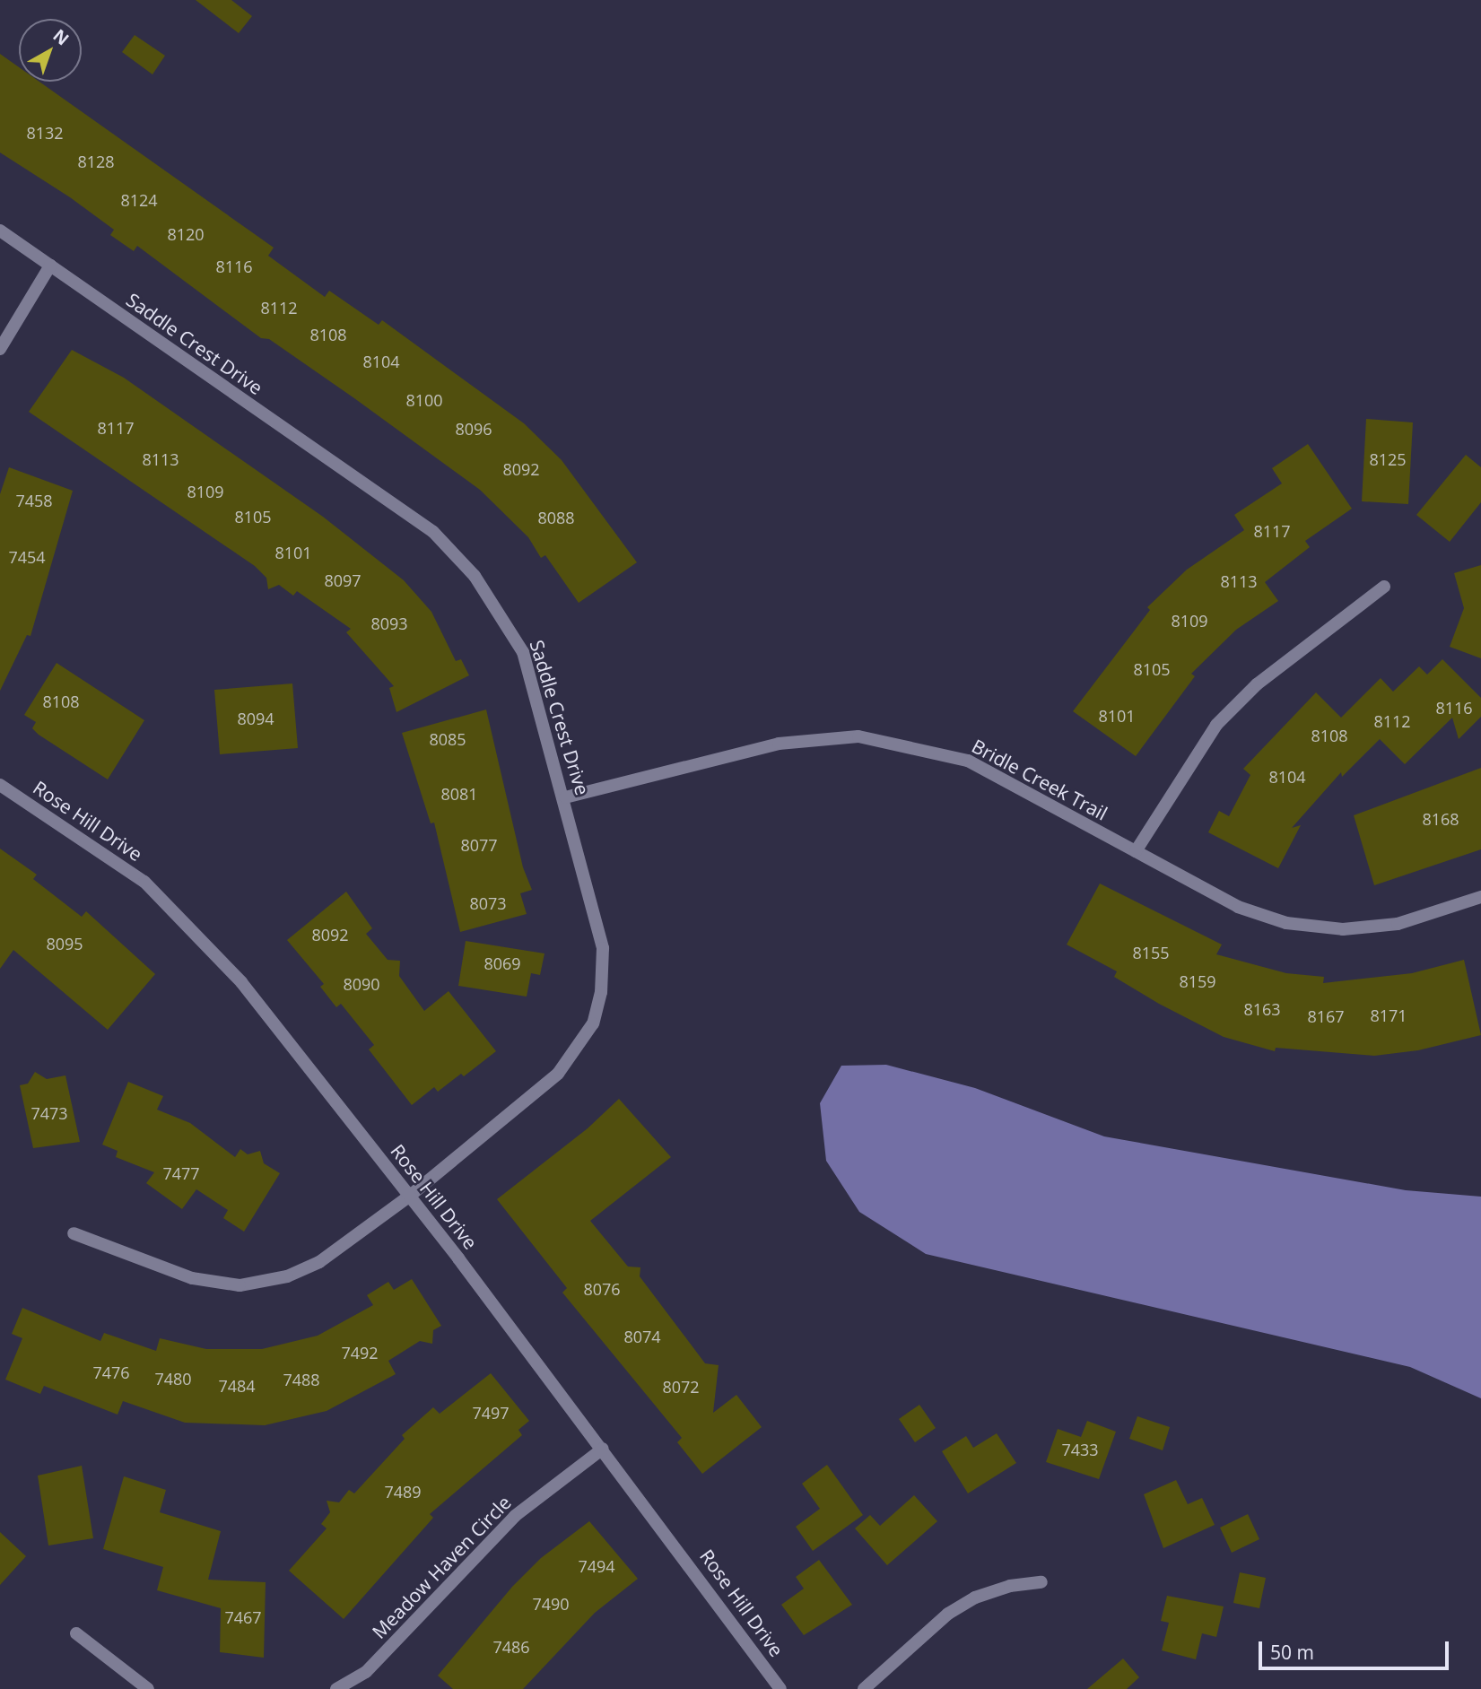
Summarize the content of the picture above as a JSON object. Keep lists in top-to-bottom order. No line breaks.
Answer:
{"streets":{"street":["Saddle Crest Drive","Bridle Creek Trail","Rose Hill Drive","Meadow Haven Circle"]},"crossings":[["Saddle Crest Drive","Bridle Creek Trail"],["Saddle Crest Drive","Rose Hill Drive"],["Rose Hill Drive","Meadow Haven Circle"]],"house_numbers":["8132","8128","8124","8120","8116","8112","8108","8104","8100","8117","8096","8113","8125","8092","8109","7458","8105","8088","8117","8101","7454","8097","8113","8109","8093","8105","8108","8116","8101","8094","8112","8108","8085","8104","8081","8168","8077","8073","8092","8095","8155","8069","8159","8090","8163","8171","8167","7473","7477","8076","8074","7492","7476","7480","7488","7484","8072","7497","7433","7489","7494","7490","7467","7486"],"scale_bar":"50 m","north":"top right"}
